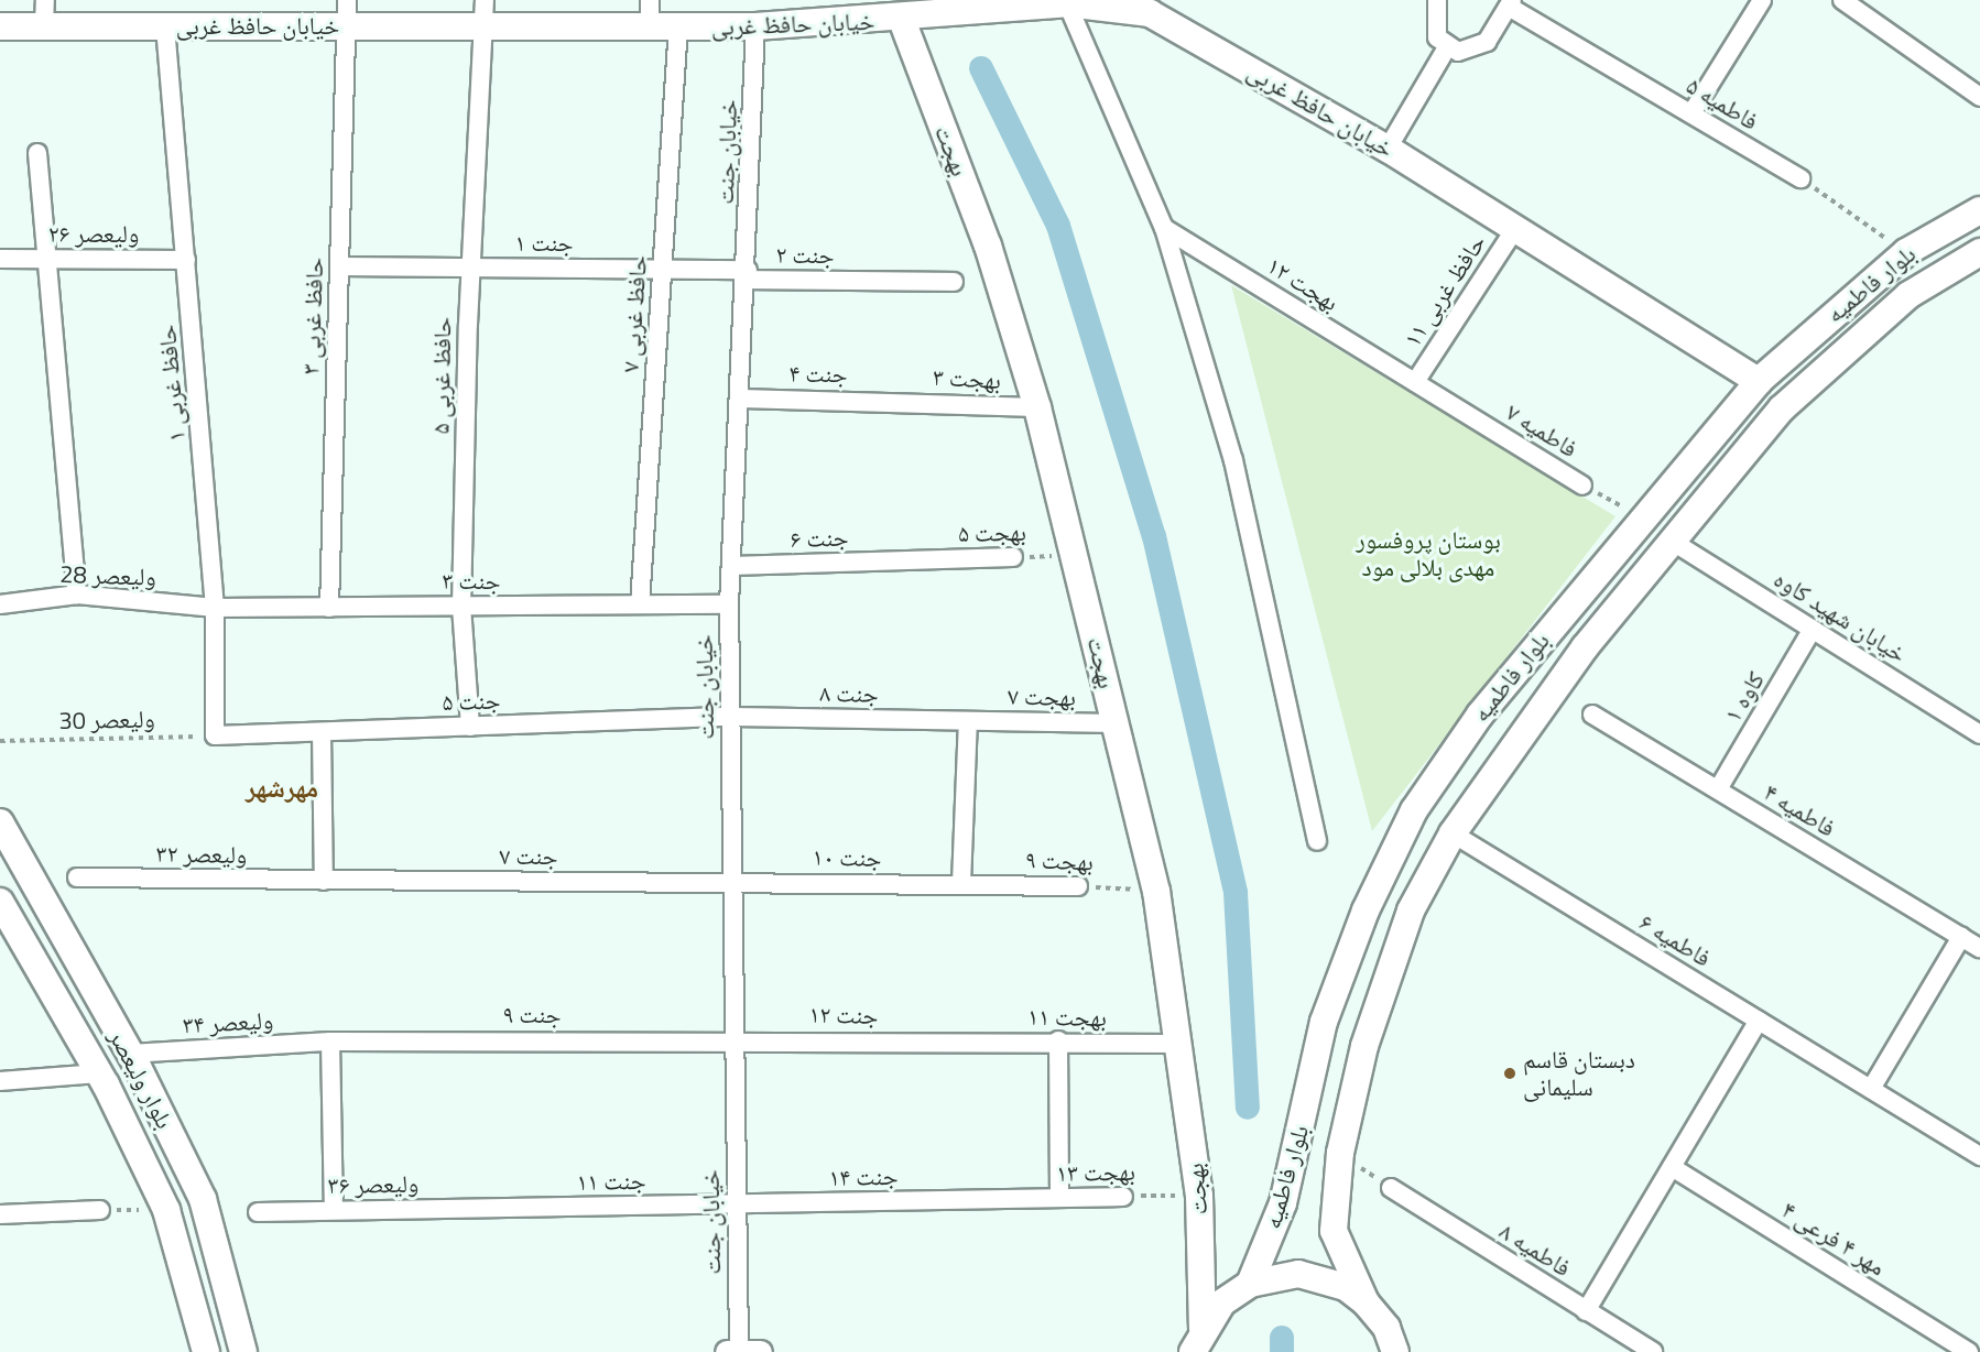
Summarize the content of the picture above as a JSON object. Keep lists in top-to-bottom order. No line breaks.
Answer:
{"streets":{"main road":["خیابان حافظ غربی","بهجت","بلوار فاطمیه","بلوار ولیعصر"],"street":["فاطمیه ۵","خیابان جنت","ولیعصر ۲۶","جنت ۱","جنت ۲","بهجت ۱۲","حافظ غربی ۱۱","حافظ غربی ۷","حافظ غربی ۳","جنت ۴","حافظ غربی ۵","بهجت ۳","حافظ غربی ۱","فاطمیه ۷","بهجت ۵","جنت ۶","ولیعصر 28","جنت ۳","خیابان شهید کاوه","جنت ۸","بهجت ۷","کاوه ۱","جنت ۵","فاطمیه ۴","ولیعصر ۳۲","جنت ۷","جنت ۱۰","بهجت ۹","فاطمیه ۶","جنت ۹","جنت ۱۲","بهجت ۱۱","ولیعصر ۳۴","بهجت ۱۳","جنت ۱۴","جنت ۱۱","ولیعصر ۳۶","مهر ۴ فرعی ۴","فاطمیه ۸"],"path":["ولیعصر 30"]},"crossings":[["خیابان حافظ غربی","بهجت"],["خیابان حافظ غربی","خیابان جنت"],["خیابان حافظ غربی","بلوار فاطمیه"],["خیابان حافظ غربی","حافظ غربی ۱۱"],["خیابان حافظ غربی","حافظ غربی ۷"],["خیابان حافظ غربی","حافظ غربی ۳"],["خیابان حافظ غربی","حافظ غربی ۵"],["خیابان حافظ غربی","حافظ غربی ۱"],["بهجت","بهجت ۳"],["بهجت","بهجت ۵"],["بهجت","بهجت ۷"],["بهجت","بهجت ۹"],["بهجت","بهجت ۱۱"],["بهجت","بهجت ۱۳"],["خیابان جنت","جنت ۱"],["خیابان جنت","جنت ۲"],["خیابان جنت","جنت ۴"],["خیابان جنت","جنت ۶"],["خیابان جنت","جنت ۳"],["خیابان جنت","جنت ۸"],["خیابان جنت","جنت ۵"],["خیابان جنت","جنت ۷"],["خیابان جنت","جنت ۱۰"],["خیابان جنت","جنت ۹"],["خیابان جنت","جنت ۱۲"],["خیابان جنت","جنت ۱۴"],["خیابان جنت","جنت ۱۱"],["ولیعصر ۲۶","حافظ غربی ۱"],["جنت ۱","جنت ۲"],["جنت ۱","حافظ غربی ۷"],["جنت ۱","حافظ غربی ۳"],["جنت ۱","حافظ غربی ۵"],["بهجت ۱۲","حافظ غربی ۱۱"],["بهجت ۱۲","فاطمیه ۷"],["بلوار فاطمیه","فاطمیه ۷"],["بلوار فاطمیه","خیابان شهید کاوه"],["بلوار فاطمیه","فاطمیه ۶"],["حافظ غربی ۱۱","فاطمیه ۷"],["حافظ غربی ۷","جنت ۳"],["حافظ غربی ۳","جنت ۳"],["جنت ۴","بهجت ۳"],["حافظ غربی ۵","جنت ۳"],["حافظ غربی ۵","جنت ۵"],["حافظ غربی ۱","ولیعصر 28"],["حافظ غربی ۱","جنت ۳"],["حافظ غربی ۱","جنت ۵"],["حافظ غربی ۱","ولیعصر 30"],["بهجت ۵","جنت ۶"],["ولیعصر 28","جنت ۳"],["خیابان شهید کاوه","کاوه ۱"],["جنت ۸","بهجت ۷"],["جنت ۸","جنت ۵"],["کاوه ۱","فاطمیه ۴"],["جنت ۵","ولیعصر 30"],["ولیعصر ۳۲","جنت ۷"],["جنت ۷","جنت ۱۰"],["جنت ۱۰","بهجت ۹"],["جنت ۹","جنت ۱۲"],["جنت ۹","ولیعصر ۳۴"],["جنت ۱۲","بهجت ۱۱"],["ولیعصر ۳۴","بلوار ولیعصر"],["بهجت ۱۳","جنت ۱۴"],["جنت ۱۴","جنت ۱۱"],["جنت ۱۱","ولیعصر ۳۶"]],"districts":["مهرشهر"],"parks":["بوستان پروفسور مهدی بلالی مود"],"places":["دبستان قاسم سلیمانی"]}
